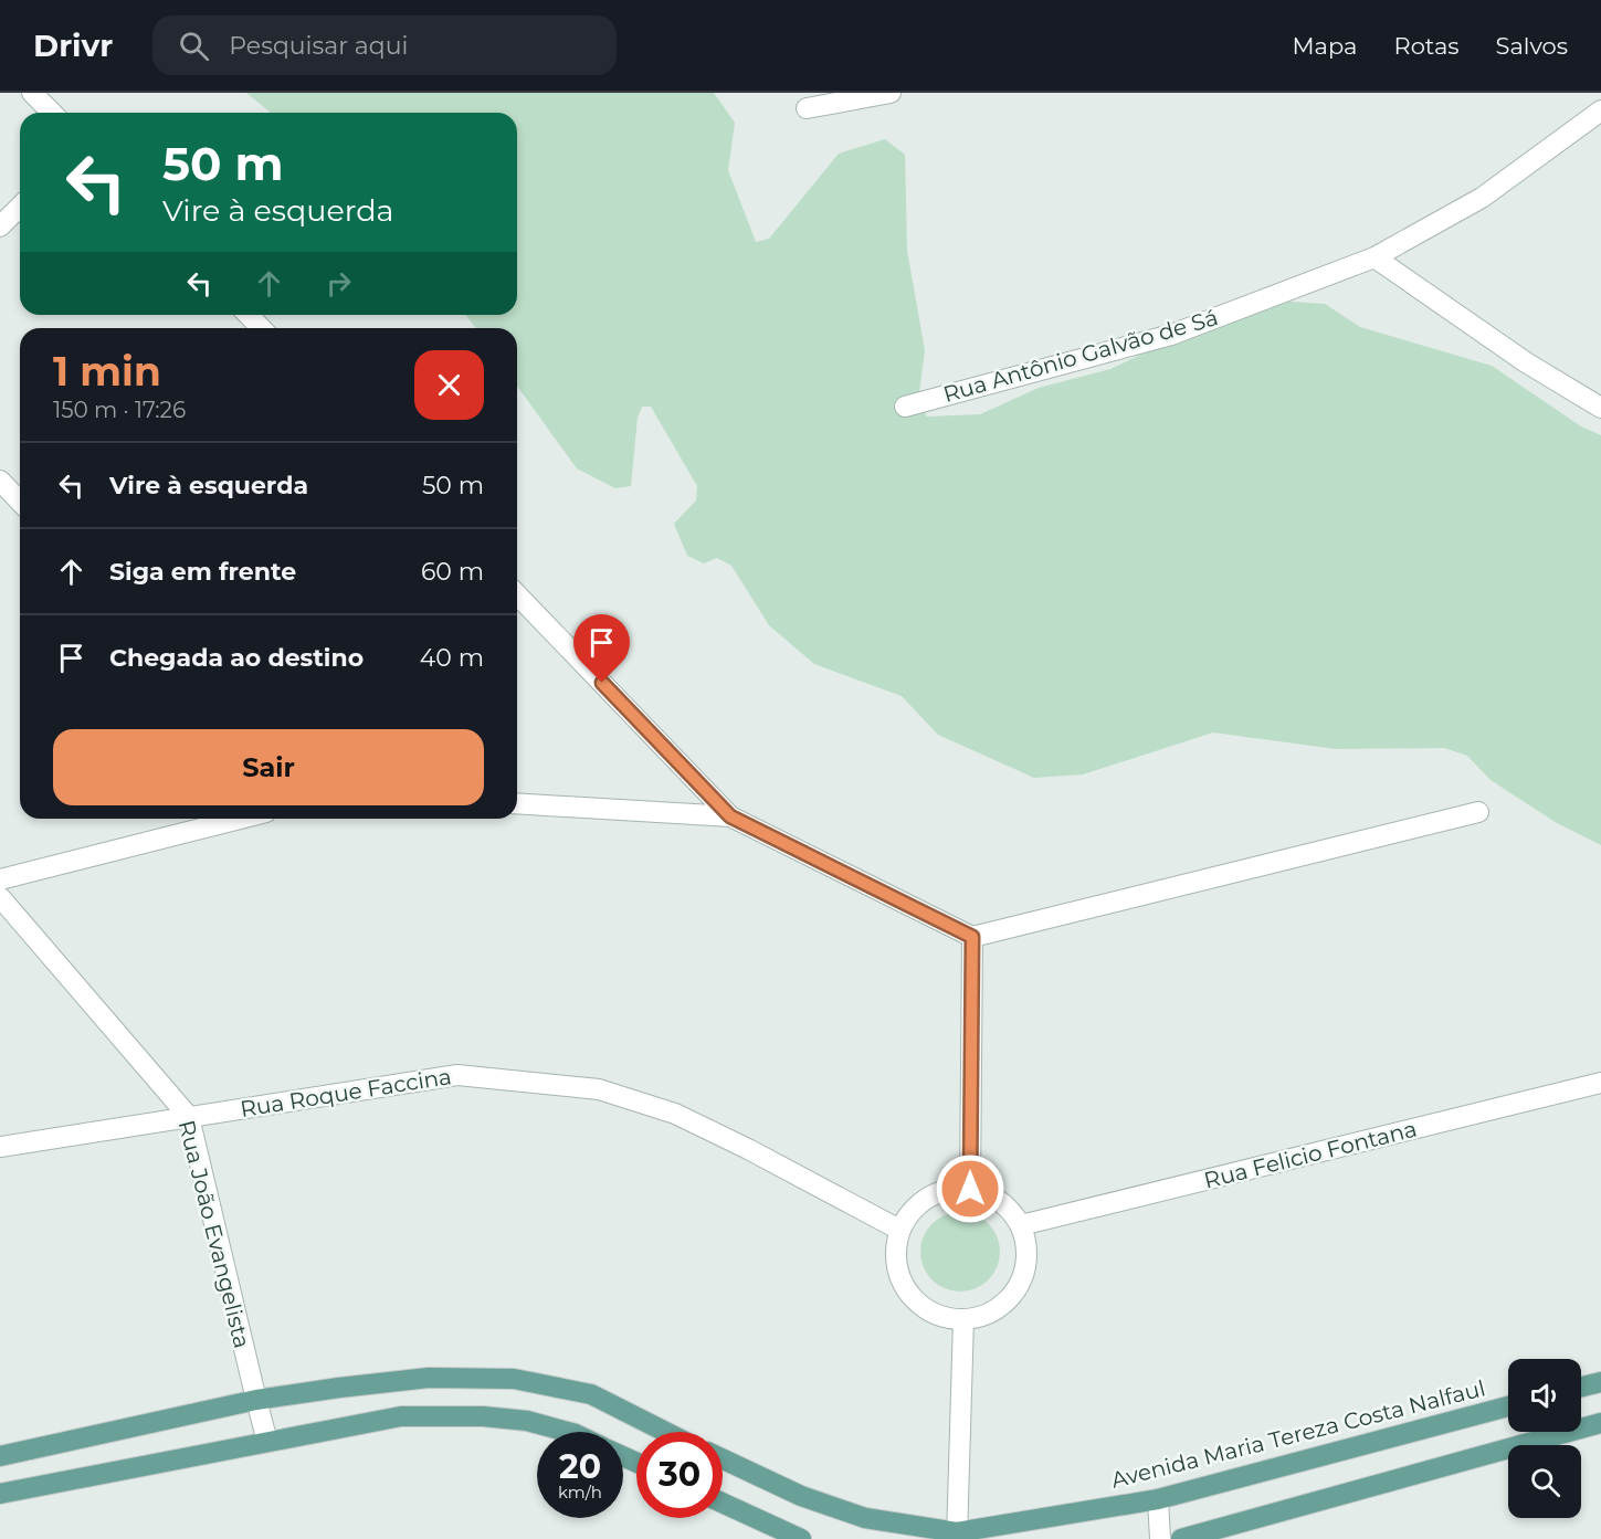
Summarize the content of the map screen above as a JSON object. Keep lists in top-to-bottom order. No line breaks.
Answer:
{"streets":{"main road":["Avenida Maria Tereza Costa Nalfaul"],"street":["Rua Antônio Galvão de Sá","Rua Roque Faccina","Rua Felicio Fontana","Rua João Evangelista"]},"crossings":[["Rua Roque Faccina","Rua Felicio Fontana"],["Rua Roque Faccina","Rua João Evangelista"]],"page":{"header":"Drivr","search":"Pesquisar aqui","nav":["Mapa","Rotas","Salvos"],"turn":["50 m","Vire à esquerda"],"heading":["1 min","150 m · 17:26"],"list":[{"name":"Vire à esquerda","value":"50 m"},{"name":"Siga em frente","value":"60 m"},{"name":"Chegada ao destino","value":"40 m"}],"buttons":"Sair","speed":"20 km/h","limit":"30"}}
